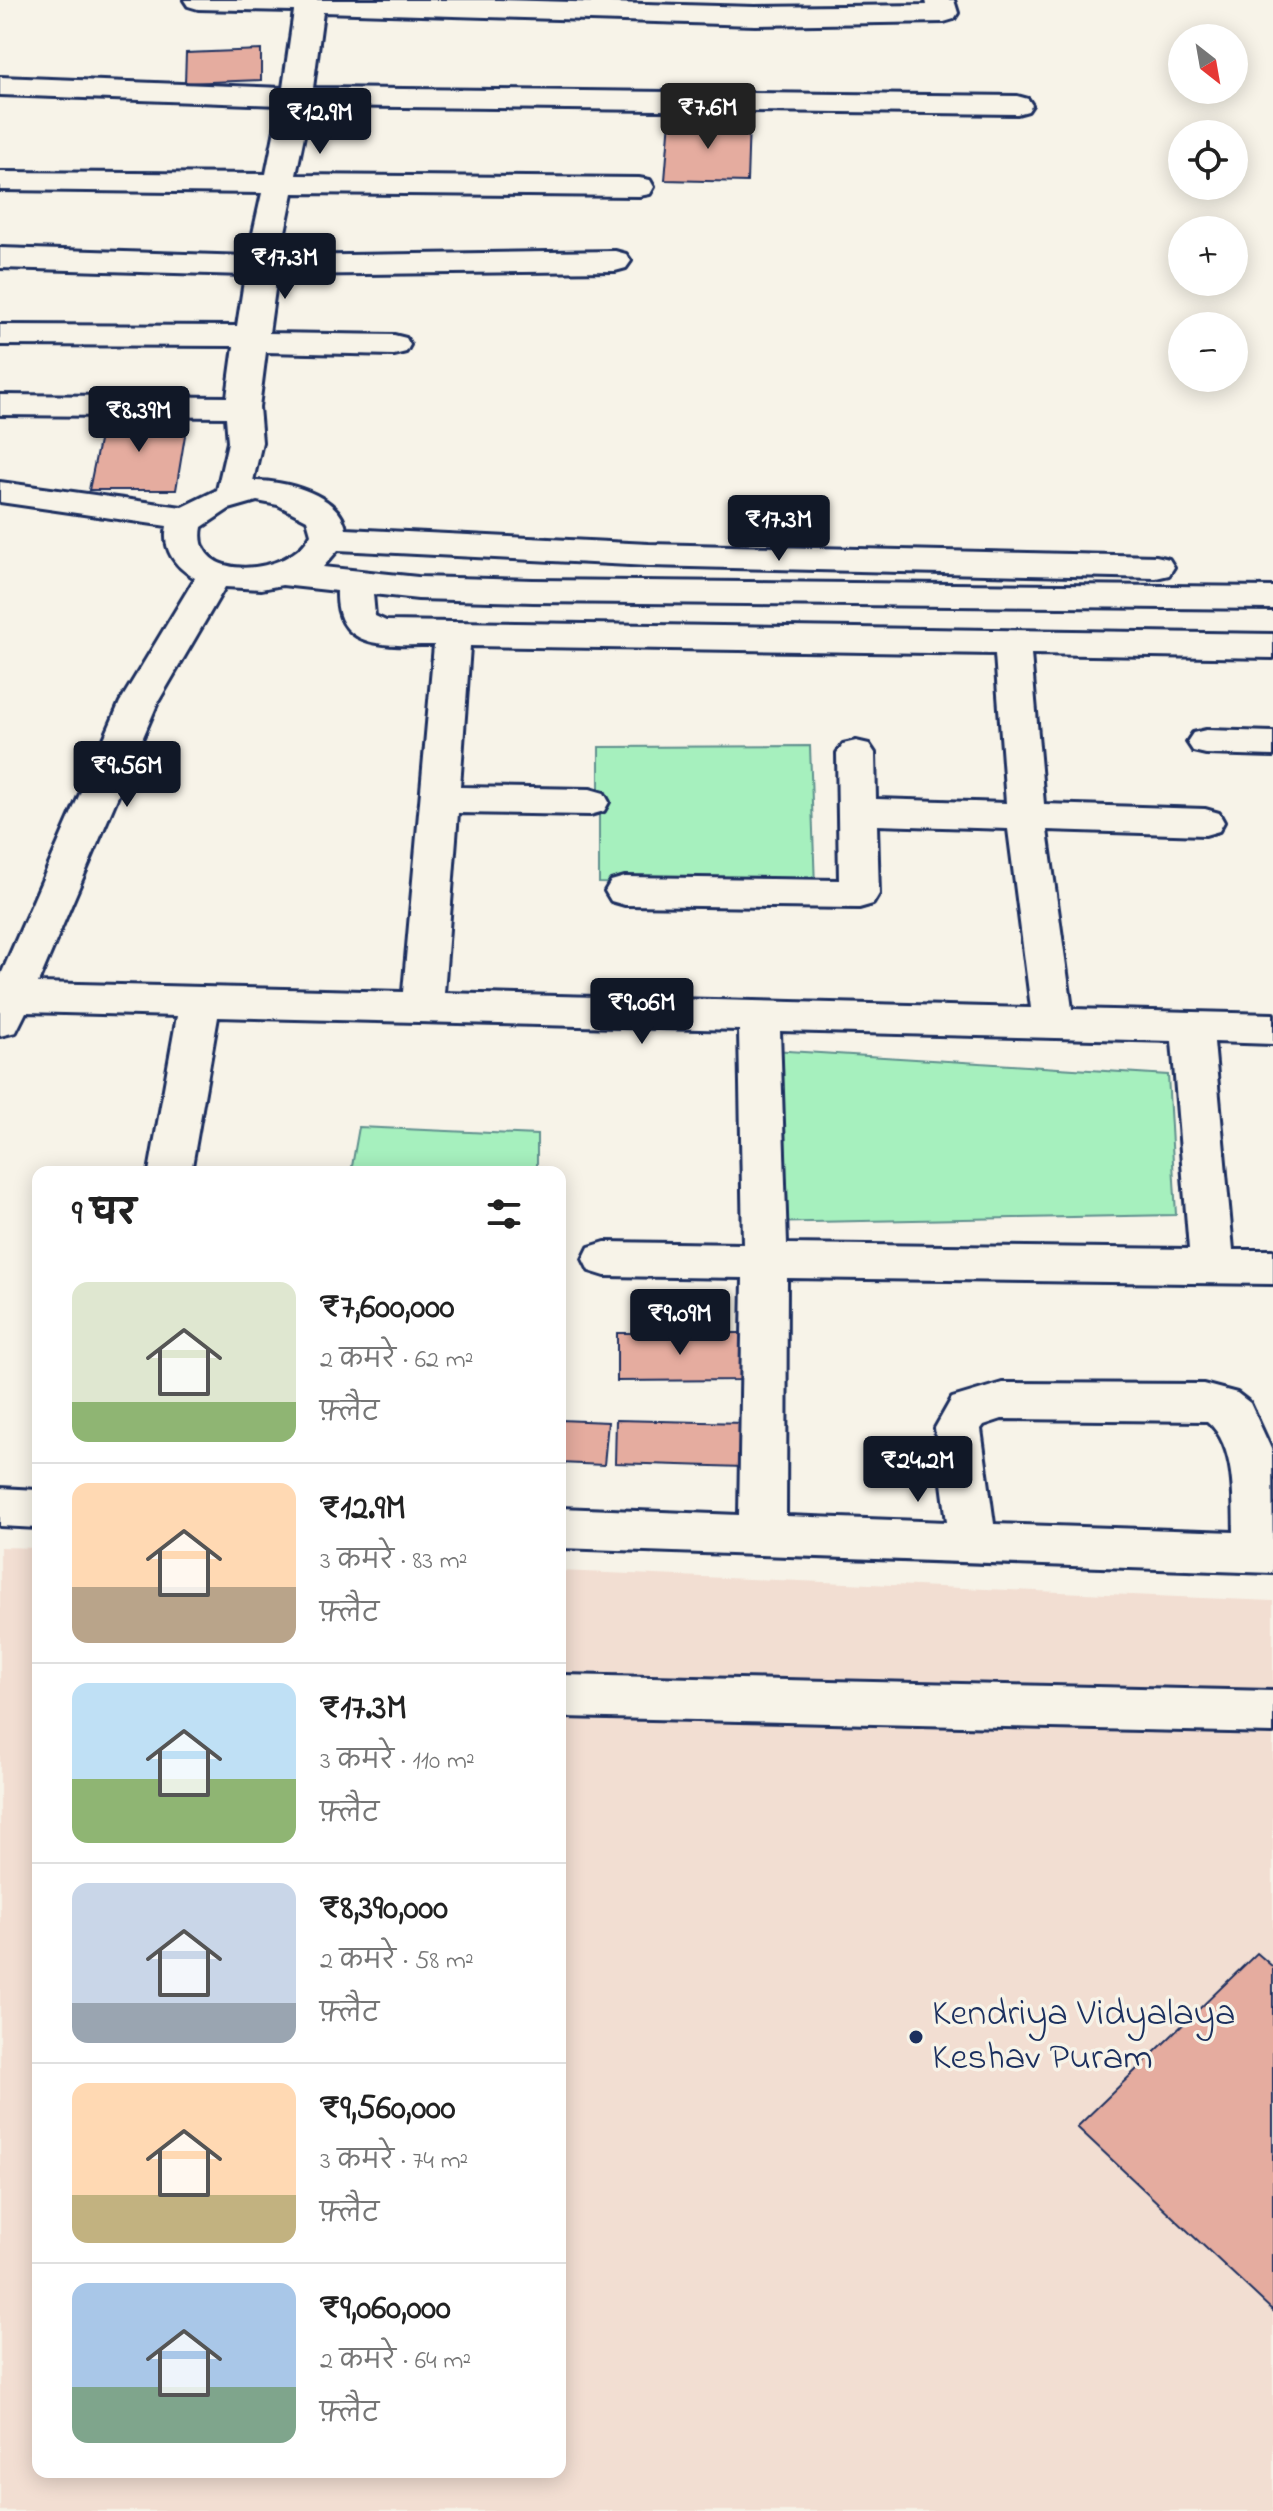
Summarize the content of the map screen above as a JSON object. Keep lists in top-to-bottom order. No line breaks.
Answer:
{"places":["Kendriya Vidyalaya Keshav Puram"],"north":"bottom right","page":{"map_buttons":["+","−"],"price":["₹7.6M","₹12.9M","₹17.3M","₹8.39M","₹17.3M","₹9.56M","₹9.06M","₹9.09M","₹24.2M"],"heading":"9 घर","list":[{"name":"₹7,600,000","note":"2 कमरे · 62 m² · फ़्लैट"},{"name":"₹12.9M","note":"3 कमरे · 83 m² · फ़्लैट"},{"name":"₹17.3M","note":"3 कमरे · 110 m² · फ़्लैट"},{"name":"₹8,390,000","note":"2 कमरे · 58 m² · फ़्लैट"},{"name":"₹9,560,000","note":"3 कमरे · 74 m² · फ़्लैट"},{"name":"₹9,060,000","note":"2 कमरे · 64 m² · फ़्लैट"}]}}
